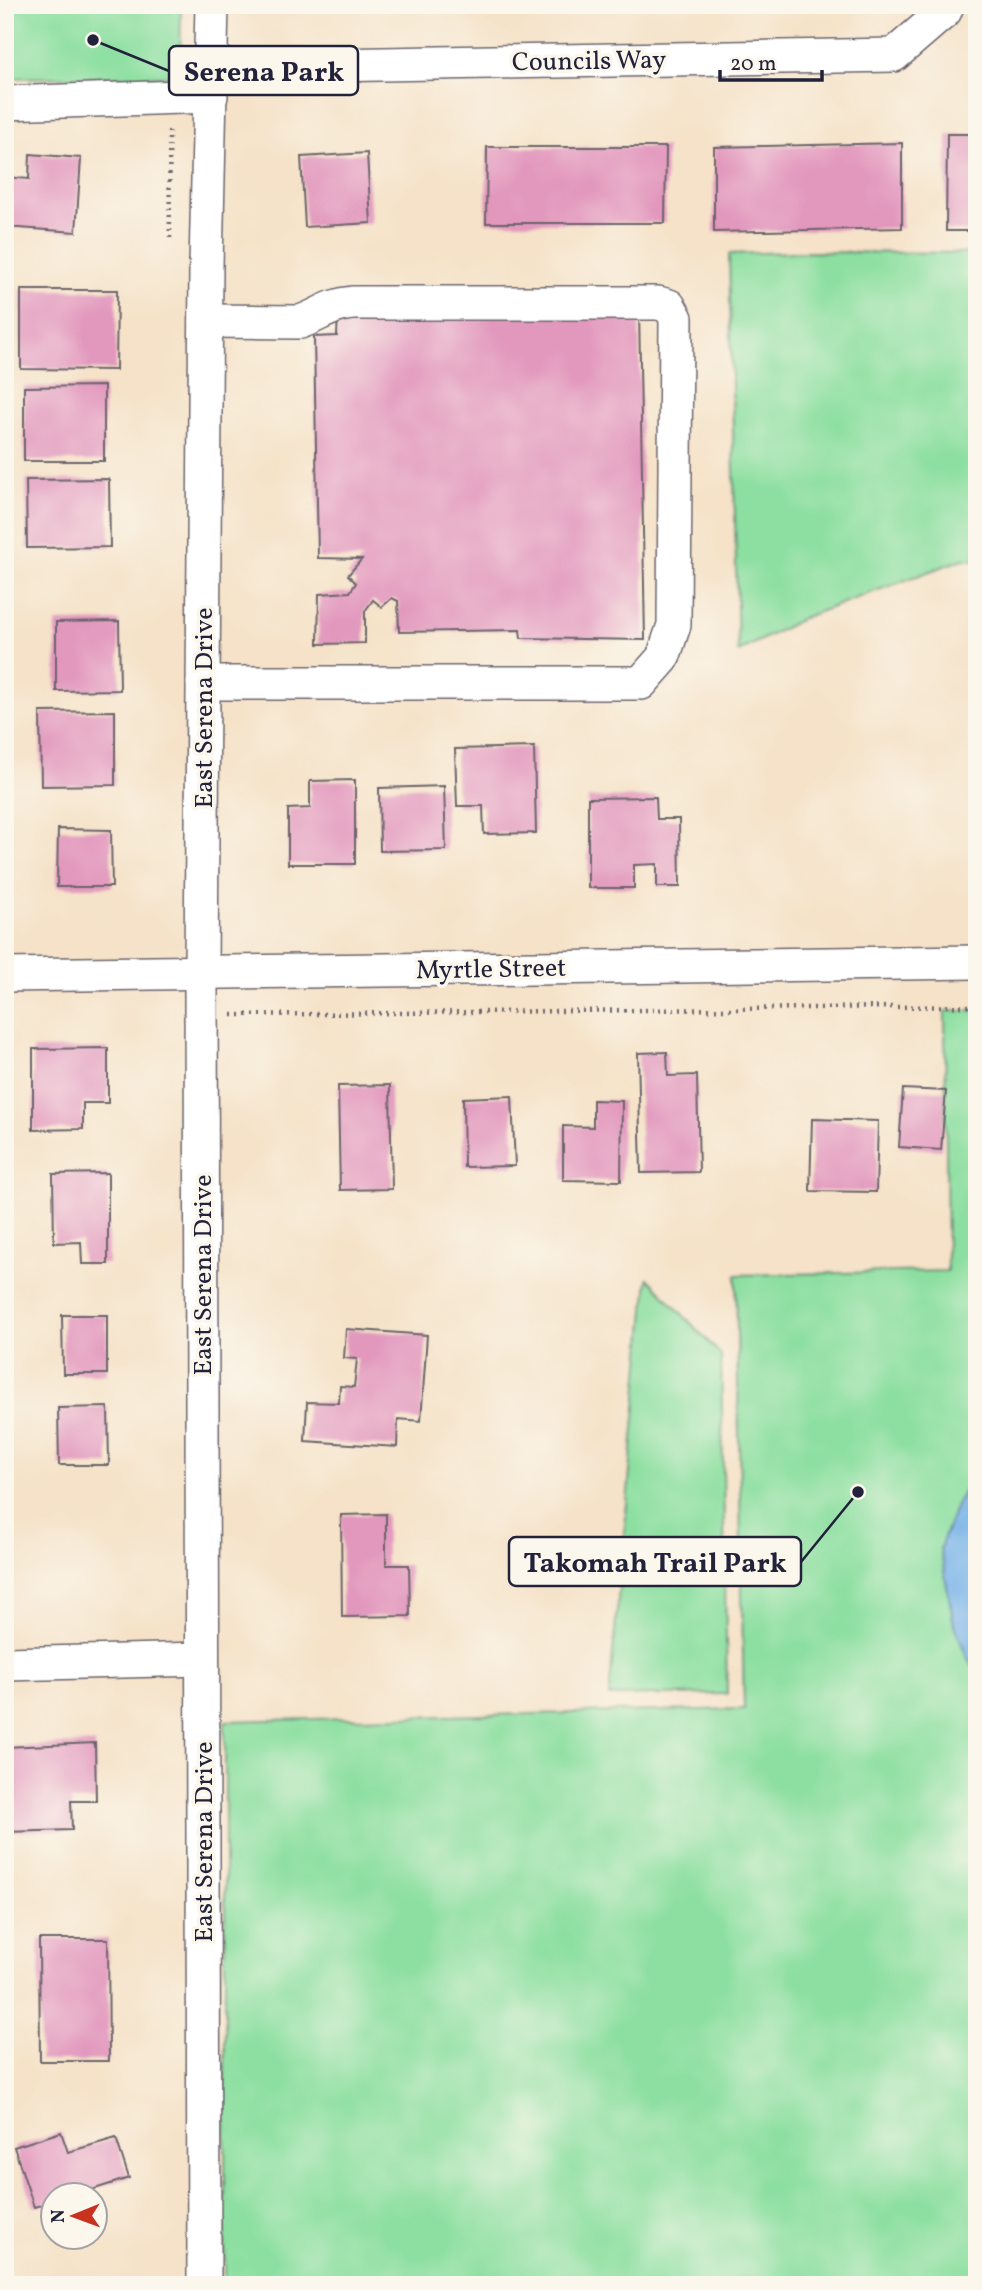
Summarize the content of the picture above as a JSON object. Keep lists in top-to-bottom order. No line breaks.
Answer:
{"streets":{"street":["Councils Way","East Serena Drive","Myrtle Street"]},"crossings":[["Councils Way","East Serena Drive"],["East Serena Drive","Myrtle Street"]],"places":["Serena Park","Takomah Trail Park"],"scale_bar":"20 m","north":"left"}
